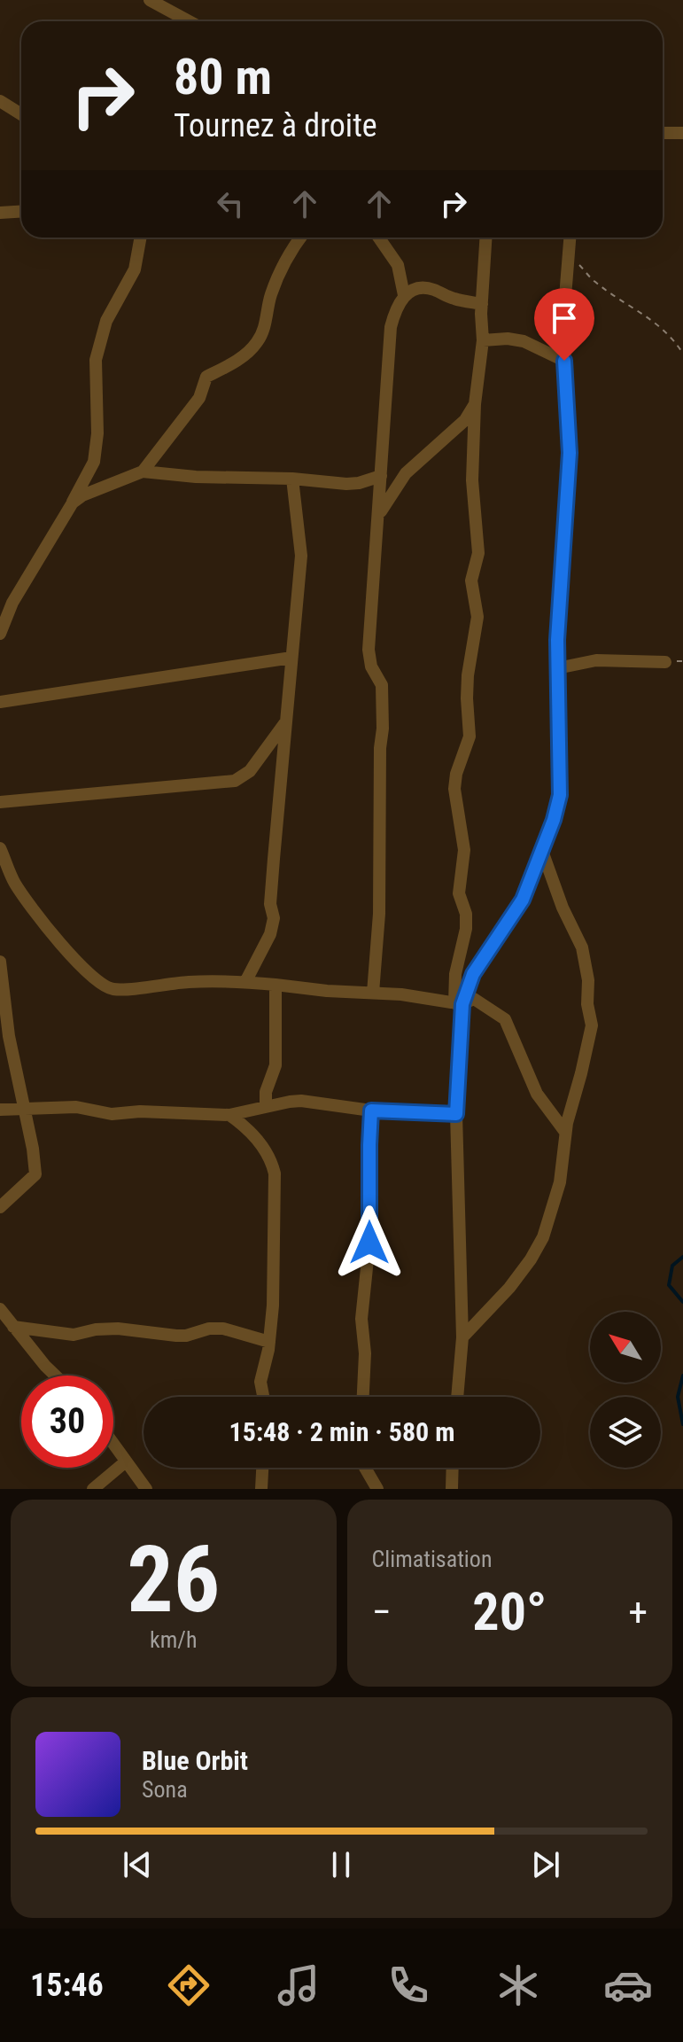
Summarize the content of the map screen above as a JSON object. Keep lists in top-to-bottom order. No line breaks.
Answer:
{"north":"top left","page":{"turn":["80 m","Tournez à droite"],"limit":"30","trip":"15:48 · 2 min · 580 m","tile":[["26","km/h"],"Climatisation"],"heat":["−","20°","+"],"song":["Blue Orbit","Sona"],"tabs":"15:46"}}
